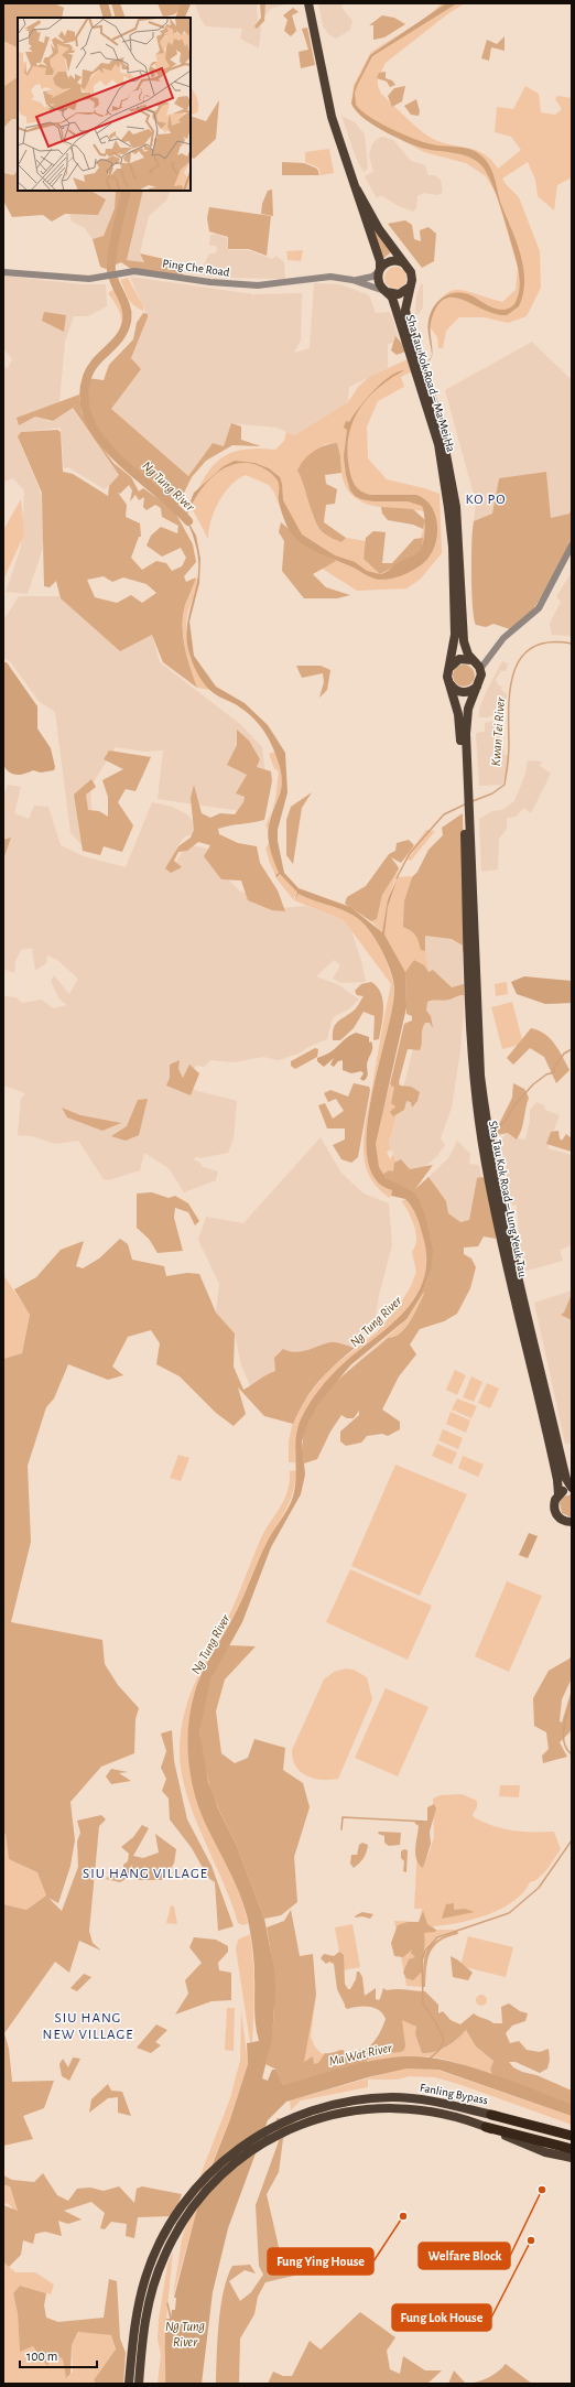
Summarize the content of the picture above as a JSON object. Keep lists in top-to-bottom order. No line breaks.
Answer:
{"streets":{"highway":["Fanling Bypass"],"main road":["Sha Tau Kok Road – Ma Mei Ha","Sha Tau Kok Road – Lung Yeuk Tau"],"street":["Ping Che Road"]},"crossings":[["Ping Che Road","Sha Tau Kok Road – Ma Mei Ha"],["Sha Tau Kok Road – Ma Mei Ha","Sha Tau Kok Road – Lung Yeuk Tau"]],"districts":["KO PO","SIU HANG VILLAGE","SIU HANG NEW VILLAGE"],"water":["Ng Tung River","Kwan Tei River","Ma Wat River"],"places":["Welfare Block","Fung Ying House","Fung Lok House"],"scale_bar":"100 m"}
